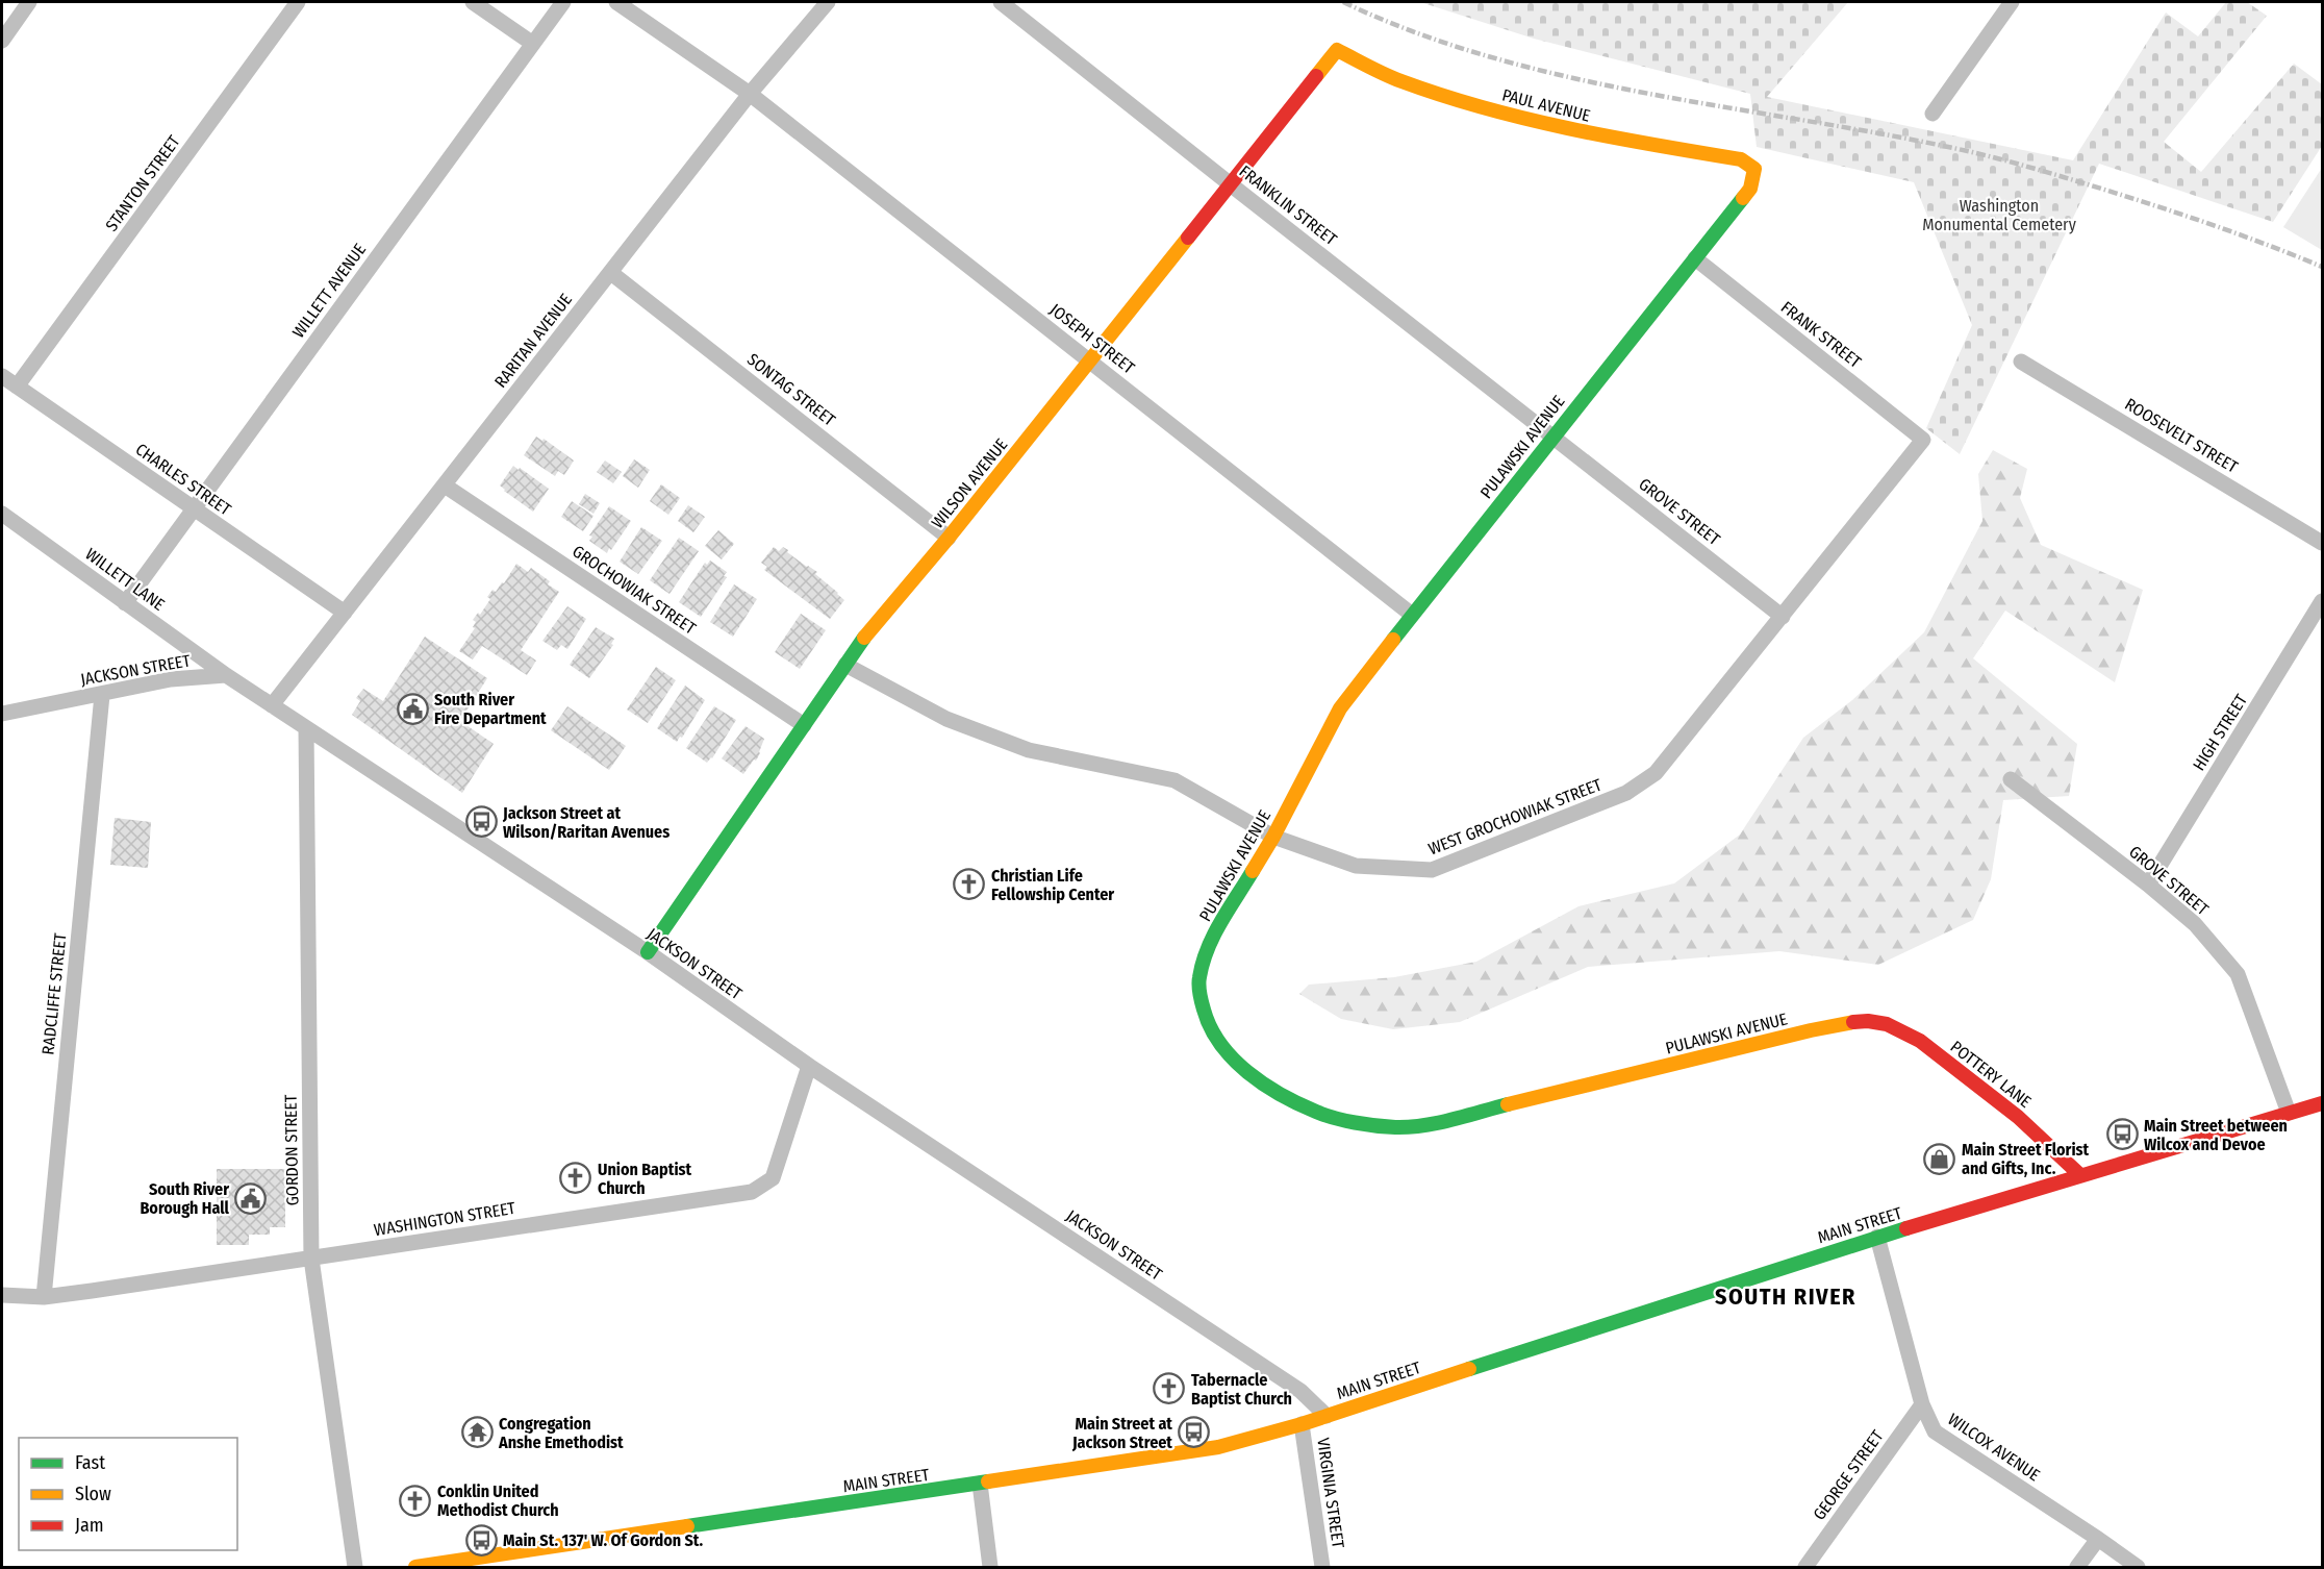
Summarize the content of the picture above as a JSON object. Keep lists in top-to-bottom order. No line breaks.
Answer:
{"streets":{"street":["PAUL AVENUE","STANTON STREET","FRANKLIN STREET","WILLETT AVENUE","FRANK STREET","JOSEPH STREET","RARITAN AVENUE","SONTAG STREET","ROOSEVELT STREET","PULAWSKI AVENUE","CHARLES STREET","WILSON AVENUE","GROVE STREET","WILLETT LANE","GROCHOWIAK STREET","JACKSON STREET","HIGH STREET","WEST GROCHOWIAK STREET","RADCLIFFE STREET","POTTERY LANE","GORDON STREET","WASHINGTON STREET","MAIN STREET","WILCOX AVENUE","GEORGE STREET","VIRGINIA STREET"]},"crossings":[["PAUL AVENUE","PULAWSKI AVENUE"],["PAUL AVENUE","WILSON AVENUE"],["STANTON STREET","CHARLES STREET"],["FRANKLIN STREET","PULAWSKI AVENUE"],["FRANKLIN STREET","WILSON AVENUE"],["FRANKLIN STREET","GROVE STREET"],["WILLETT AVENUE","CHARLES STREET"],["WILLETT AVENUE","WILLETT LANE"],["FRANK STREET","PULAWSKI AVENUE"],["FRANK STREET","WEST GROCHOWIAK STREET"],["JOSEPH STREET","RARITAN AVENUE"],["JOSEPH STREET","PULAWSKI AVENUE"],["JOSEPH STREET","WILSON AVENUE"],["RARITAN AVENUE","SONTAG STREET"],["RARITAN AVENUE","CHARLES STREET"],["RARITAN AVENUE","GROCHOWIAK STREET"],["RARITAN AVENUE","JACKSON STREET"],["SONTAG STREET","WILSON AVENUE"],["PULAWSKI AVENUE","GROVE STREET"],["PULAWSKI AVENUE","WEST GROCHOWIAK STREET"],["PULAWSKI AVENUE","POTTERY LANE"],["WILSON AVENUE","GROCHOWIAK STREET"],["WILSON AVENUE","JACKSON STREET"],["WILSON AVENUE","WEST GROCHOWIAK STREET"],["GROVE STREET","HIGH STREET"],["GROVE STREET","WEST GROCHOWIAK STREET"],["GROVE STREET","MAIN STREET"],["WILLETT LANE","JACKSON STREET"],["JACKSON STREET","RADCLIFFE STREET"],["JACKSON STREET","GORDON STREET"],["JACKSON STREET","WASHINGTON STREET"],["JACKSON STREET","MAIN STREET"],["RADCLIFFE STREET","WASHINGTON STREET"],["POTTERY LANE","MAIN STREET"],["GORDON STREET","WASHINGTON STREET"],["MAIN STREET","WILCOX AVENUE"],["MAIN STREET","VIRGINIA STREET"],["WILCOX AVENUE","GEORGE STREET"]],"districts":["SOUTH RIVER"],"parks":["Washington Monumental Cemetery"],"places":{"public building":["South River Fire Department","South River Borough Hall"],"bus stop":["Jackson Street at Wilson/Raritan Avenues","Main Street between Wilcox and Devoe","Main Street at Jackson Street","Main St. 137' W. Of Gordon St."],"church":["Christian Life Fellowship Center","Union Baptist Church","Tabernacle Baptist Church","Conklin United Methodist Church"],"shop":["Main Street Florist and Gifts, Inc."],"temple":["Congregation Anshe Emethodist"]},"legend":["Fast","Slow","Jam"]}
